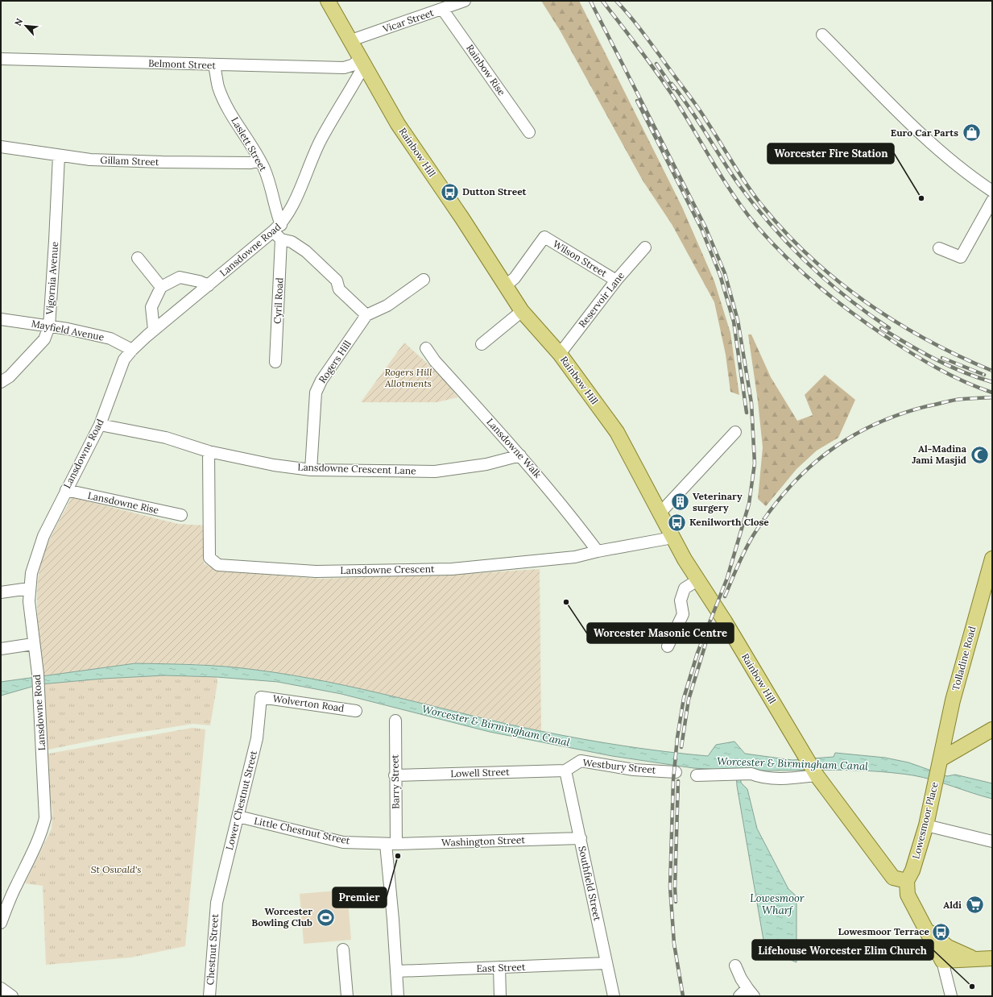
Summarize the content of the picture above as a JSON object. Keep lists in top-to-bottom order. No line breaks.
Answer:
{"streets":{"main road":["Rainbow Hill","Tolladine Road","Lowesmoor Place"],"street":["Vicar Street","Belmont Street","Rainbow Rise","Laslett Street","Gillam Street","Lansdowne Road","Wilson Street","Vigornia Avenue","Reservoir Lane","Cyril Road","Mayfield Avenue","Rogers Hill","Lansdowne Walk","Lansdowne Crescent Lane","Lansdowne Rise","Lansdowne Crescent","Wolverton Road","Westbury Street","Lowell Street","Barry Street","Lower Chestnut Street","Little Chestnut Street","Washington Street","Southfield Street","Chestnut Street","East Street"]},"crossings":[["Vicar Street","Rainbow Rise"],["Vicar Street","Rainbow Hill"],["Belmont Street","Laslett Street"],["Belmont Street","Rainbow Hill"],["Belmont Street","Lansdowne Road"],["Laslett Street","Gillam Street"],["Laslett Street","Lansdowne Road"],["Laslett Street","Cyril Road"],["Rainbow Hill","Lansdowne Road"],["Rainbow Hill","Wilson Street"],["Rainbow Hill","Reservoir Lane"],["Rainbow Hill","Lansdowne Crescent"],["Gillam Street","Vigornia Avenue"],["Lansdowne Road","Cyril Road"],["Lansdowne Road","Mayfield Avenue"],["Lansdowne Road","Lansdowne Crescent Lane"],["Lansdowne Road","Lansdowne Rise"],["Wilson Street","Reservoir Lane"],["Vigornia Avenue","Mayfield Avenue"],["Rogers Hill","Lansdowne Crescent Lane"],["Lansdowne Walk","Lansdowne Crescent Lane"],["Lansdowne Walk","Lansdowne Crescent"],["Lansdowne Crescent Lane","Lansdowne Crescent"],["Tolladine Road","Lowesmoor Place"],["Wolverton Road","Lower Chestnut Street"],["Westbury Street","Lowell Street"],["Westbury Street","Southfield Street"],["Lowell Street","Barry Street"],["Lowell Street","Southfield Street"],["Barry Street","Little Chestnut Street"],["Barry Street","Washington Street"],["Barry Street","East Street"],["Lower Chestnut Street","Little Chestnut Street"],["Lower Chestnut Street","Chestnut Street"],["Little Chestnut Street","Washington Street"],["Washington Street","Southfield Street"],["Southfield Street","East Street"]],"water":["Worcester & Birmingham Canal","Lowesmoor Wharf"],"parks":["Rogers Hill Allotments","St Oswald's"],"places":{"shop":["Euro Car Parts"],"bus stop":["Dutton Street","Kenilworth Close","Lowesmoor Terrace"],"other":["Worcester Fire Station","Worcester Masonic Centre","Premier","Lifehouse Worcester Elim Church"],"mosque":["Al-Madina Jami Masjid"],"building":["Veterinary surgery"],"supermarket":["Aldi"],"sports":["Worcester Bowling Club"]},"north":"top left"}
